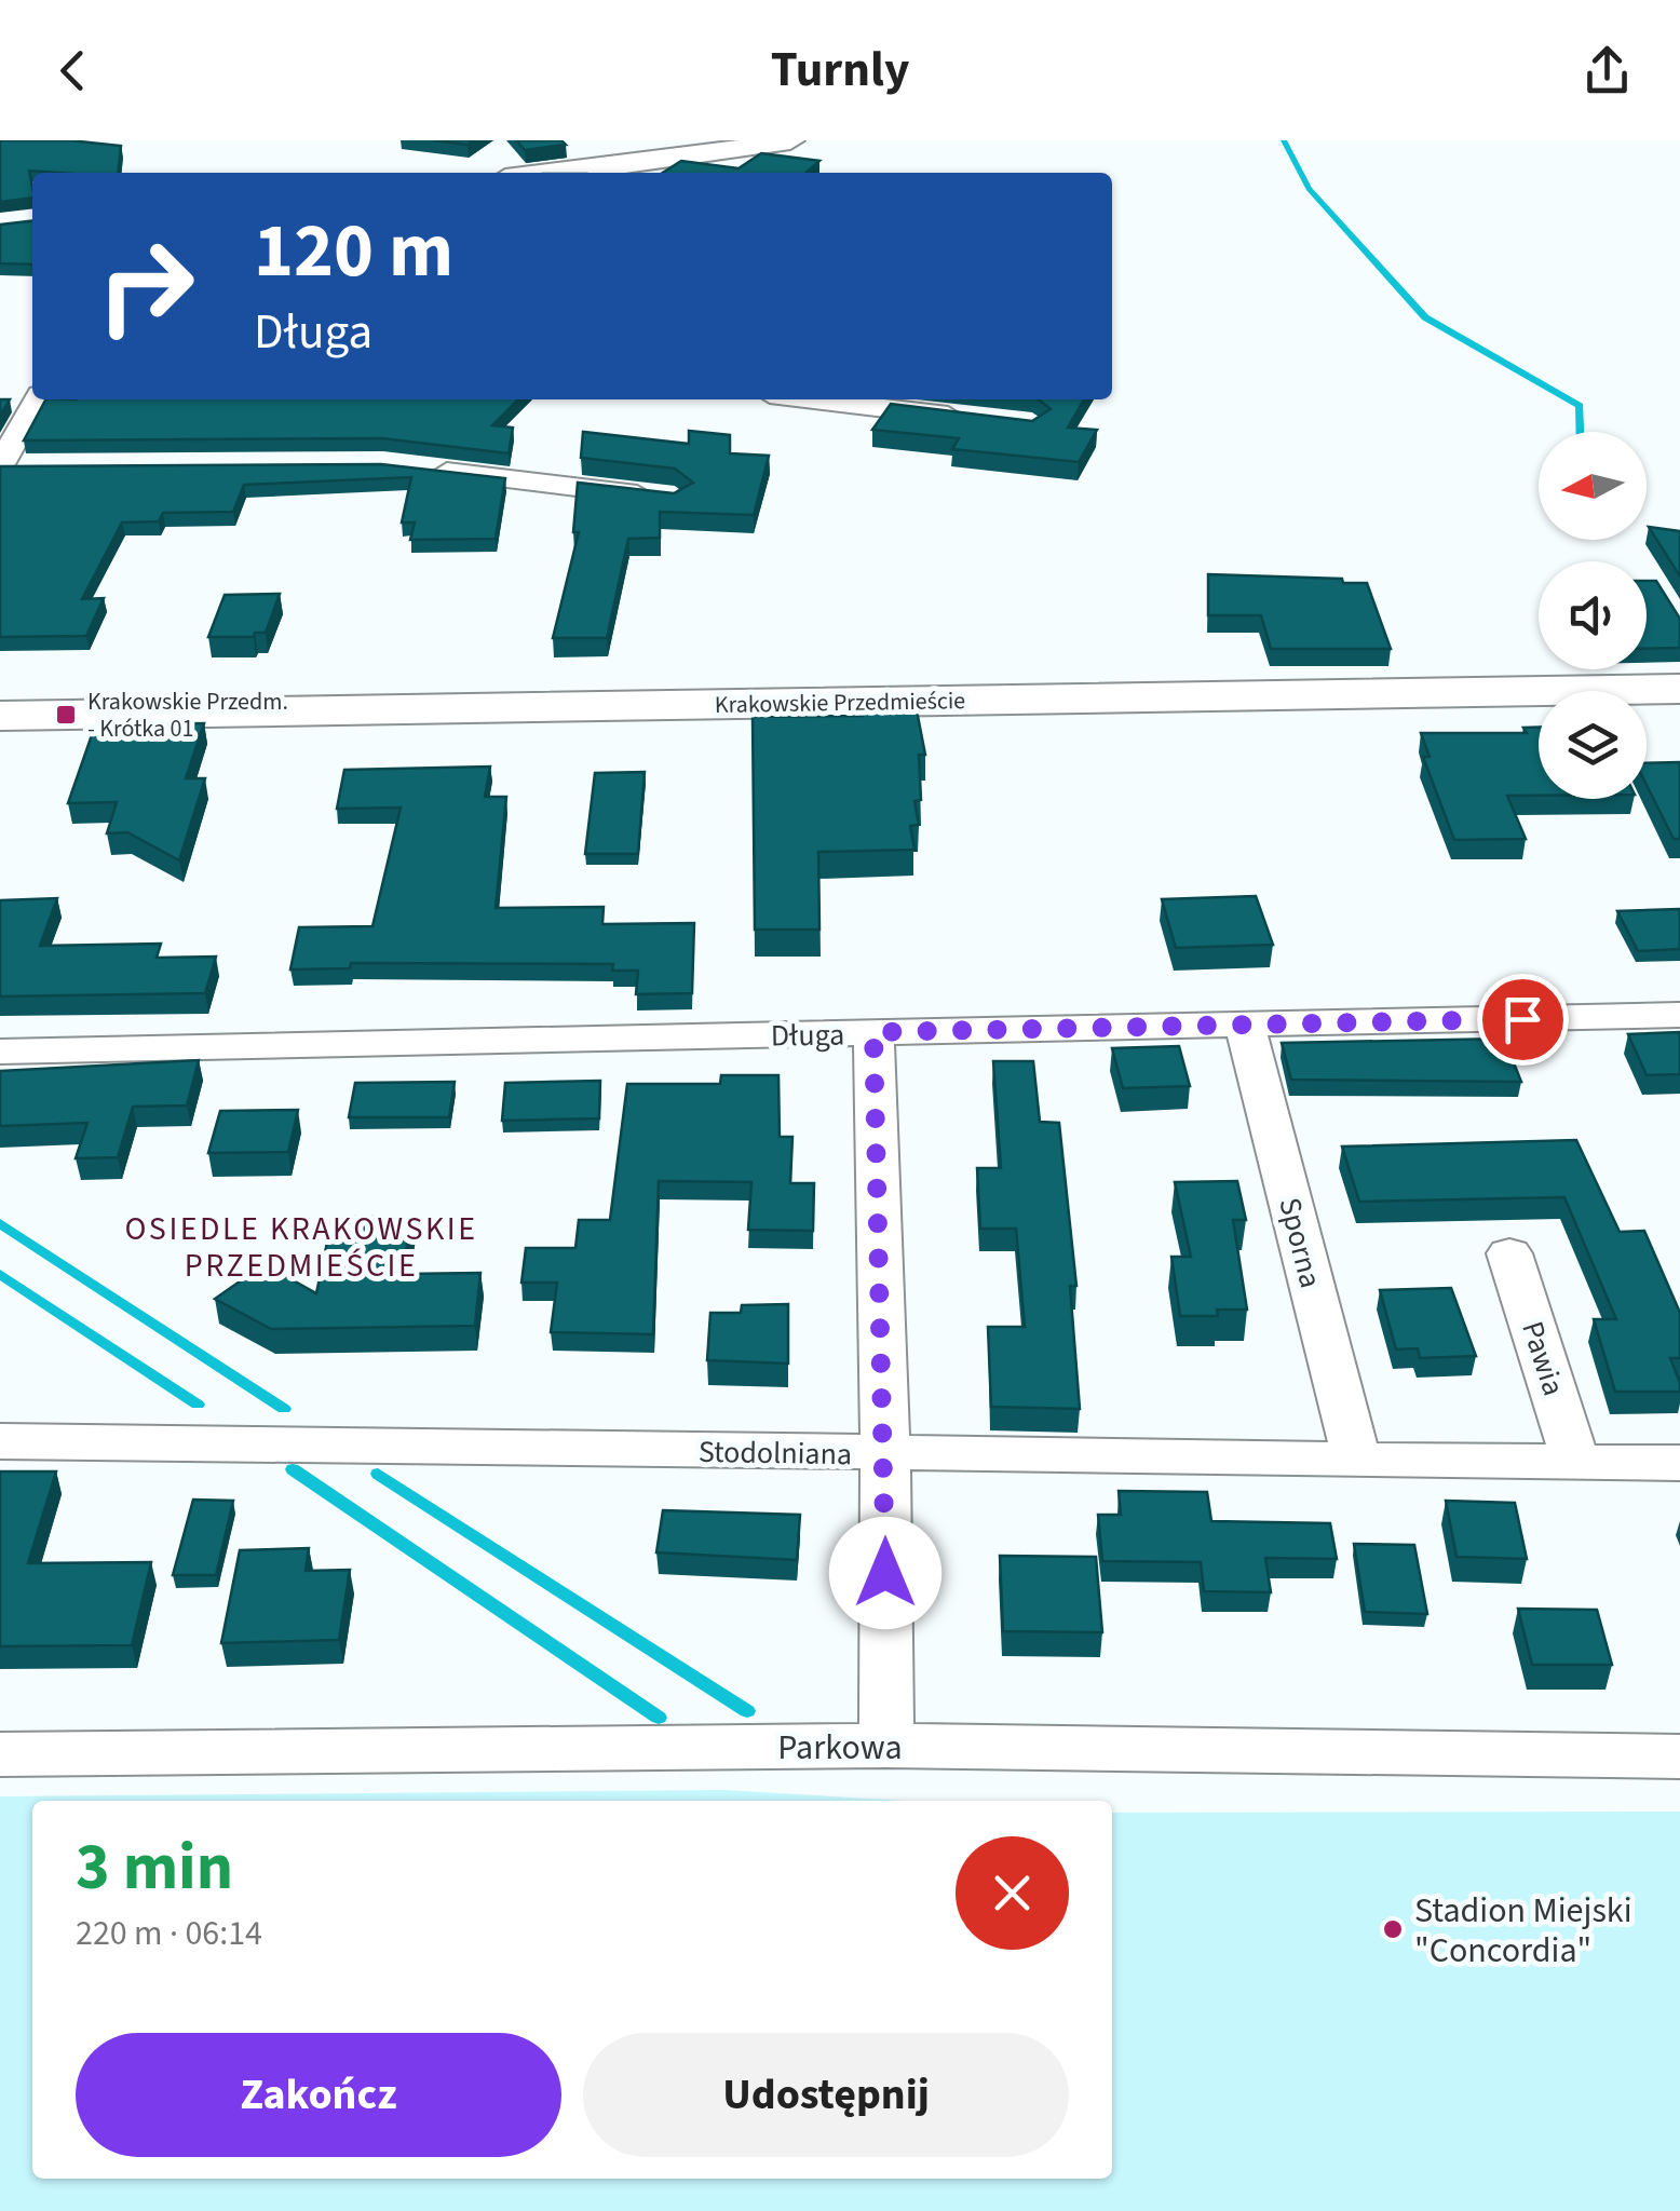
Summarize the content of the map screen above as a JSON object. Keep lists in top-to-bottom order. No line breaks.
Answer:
{"streets":{"main road":["Krakowskie Przedmieście"],"street":["Długa","Sporna","Pawia","Stodolniana","Parkowa"]},"crossings":[["Długa","Sporna"],["Sporna","Stodolniana"],["Pawia","Stodolniana"]],"districts":["OSIEDLE KRAKOWSKIE PRZEDMIEŚCIE"],"places":{"transit":["Krakowskie Przedm. - Krótka 01"],"other":["Stadion Miejski \"Concordia\""]},"north":"left","page":{"header":"Turnly","turn":["120 m","Długa"],"heading":["3 min","220 m · 06:14"],"buttons":["Zakończ","Udostępnij"]}}
